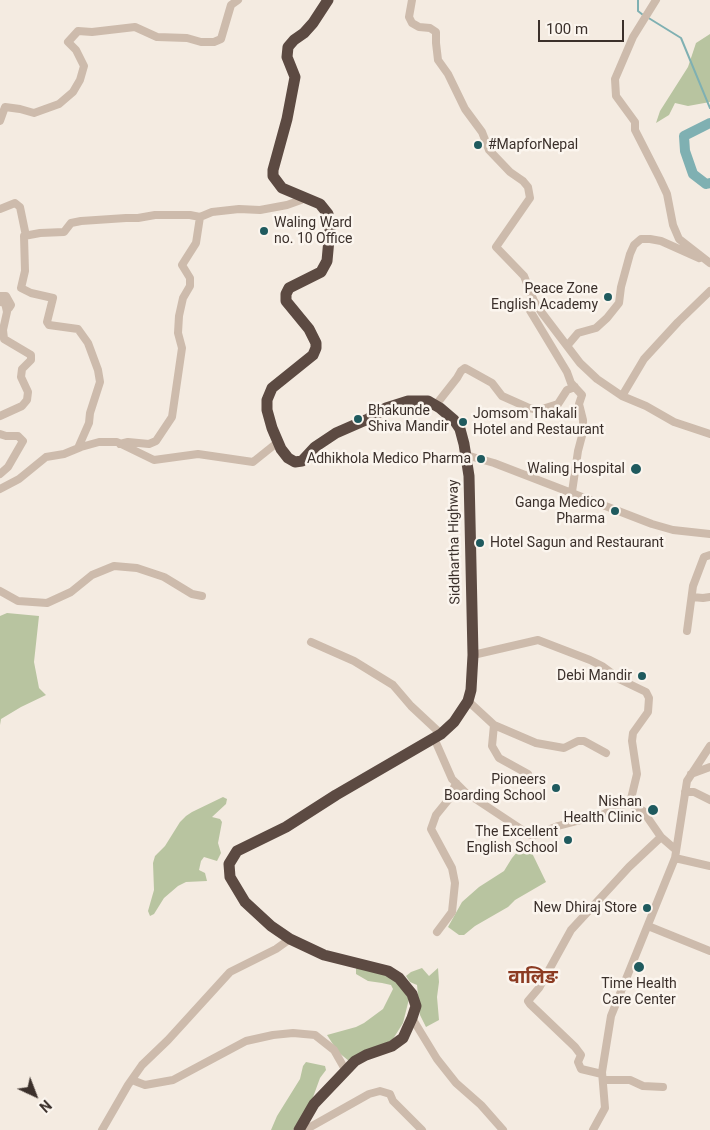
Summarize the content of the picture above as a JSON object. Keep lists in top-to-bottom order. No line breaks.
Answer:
{"streets":{"highway":["Siddhartha Highway"]},"districts":["वालिङ"],"places":["#MapforNepal","Waling Ward no. 10 Office","Peace Zone English Academy","Bhakunde Shiva Mandir","Jomsom Thakali Hotel and Restaurant","Adhikhola Medico Pharma","Waling Hospital","Ganga Medico Pharma","Hotel Sagun and Restaurant","Debi Mandir","Pioneers Boarding School","Nishan Health Clinic","The Excellent English School","New Dhiraj Store","Time Health Care Center"],"scale_bar":"100 m","north":"bottom right"}
